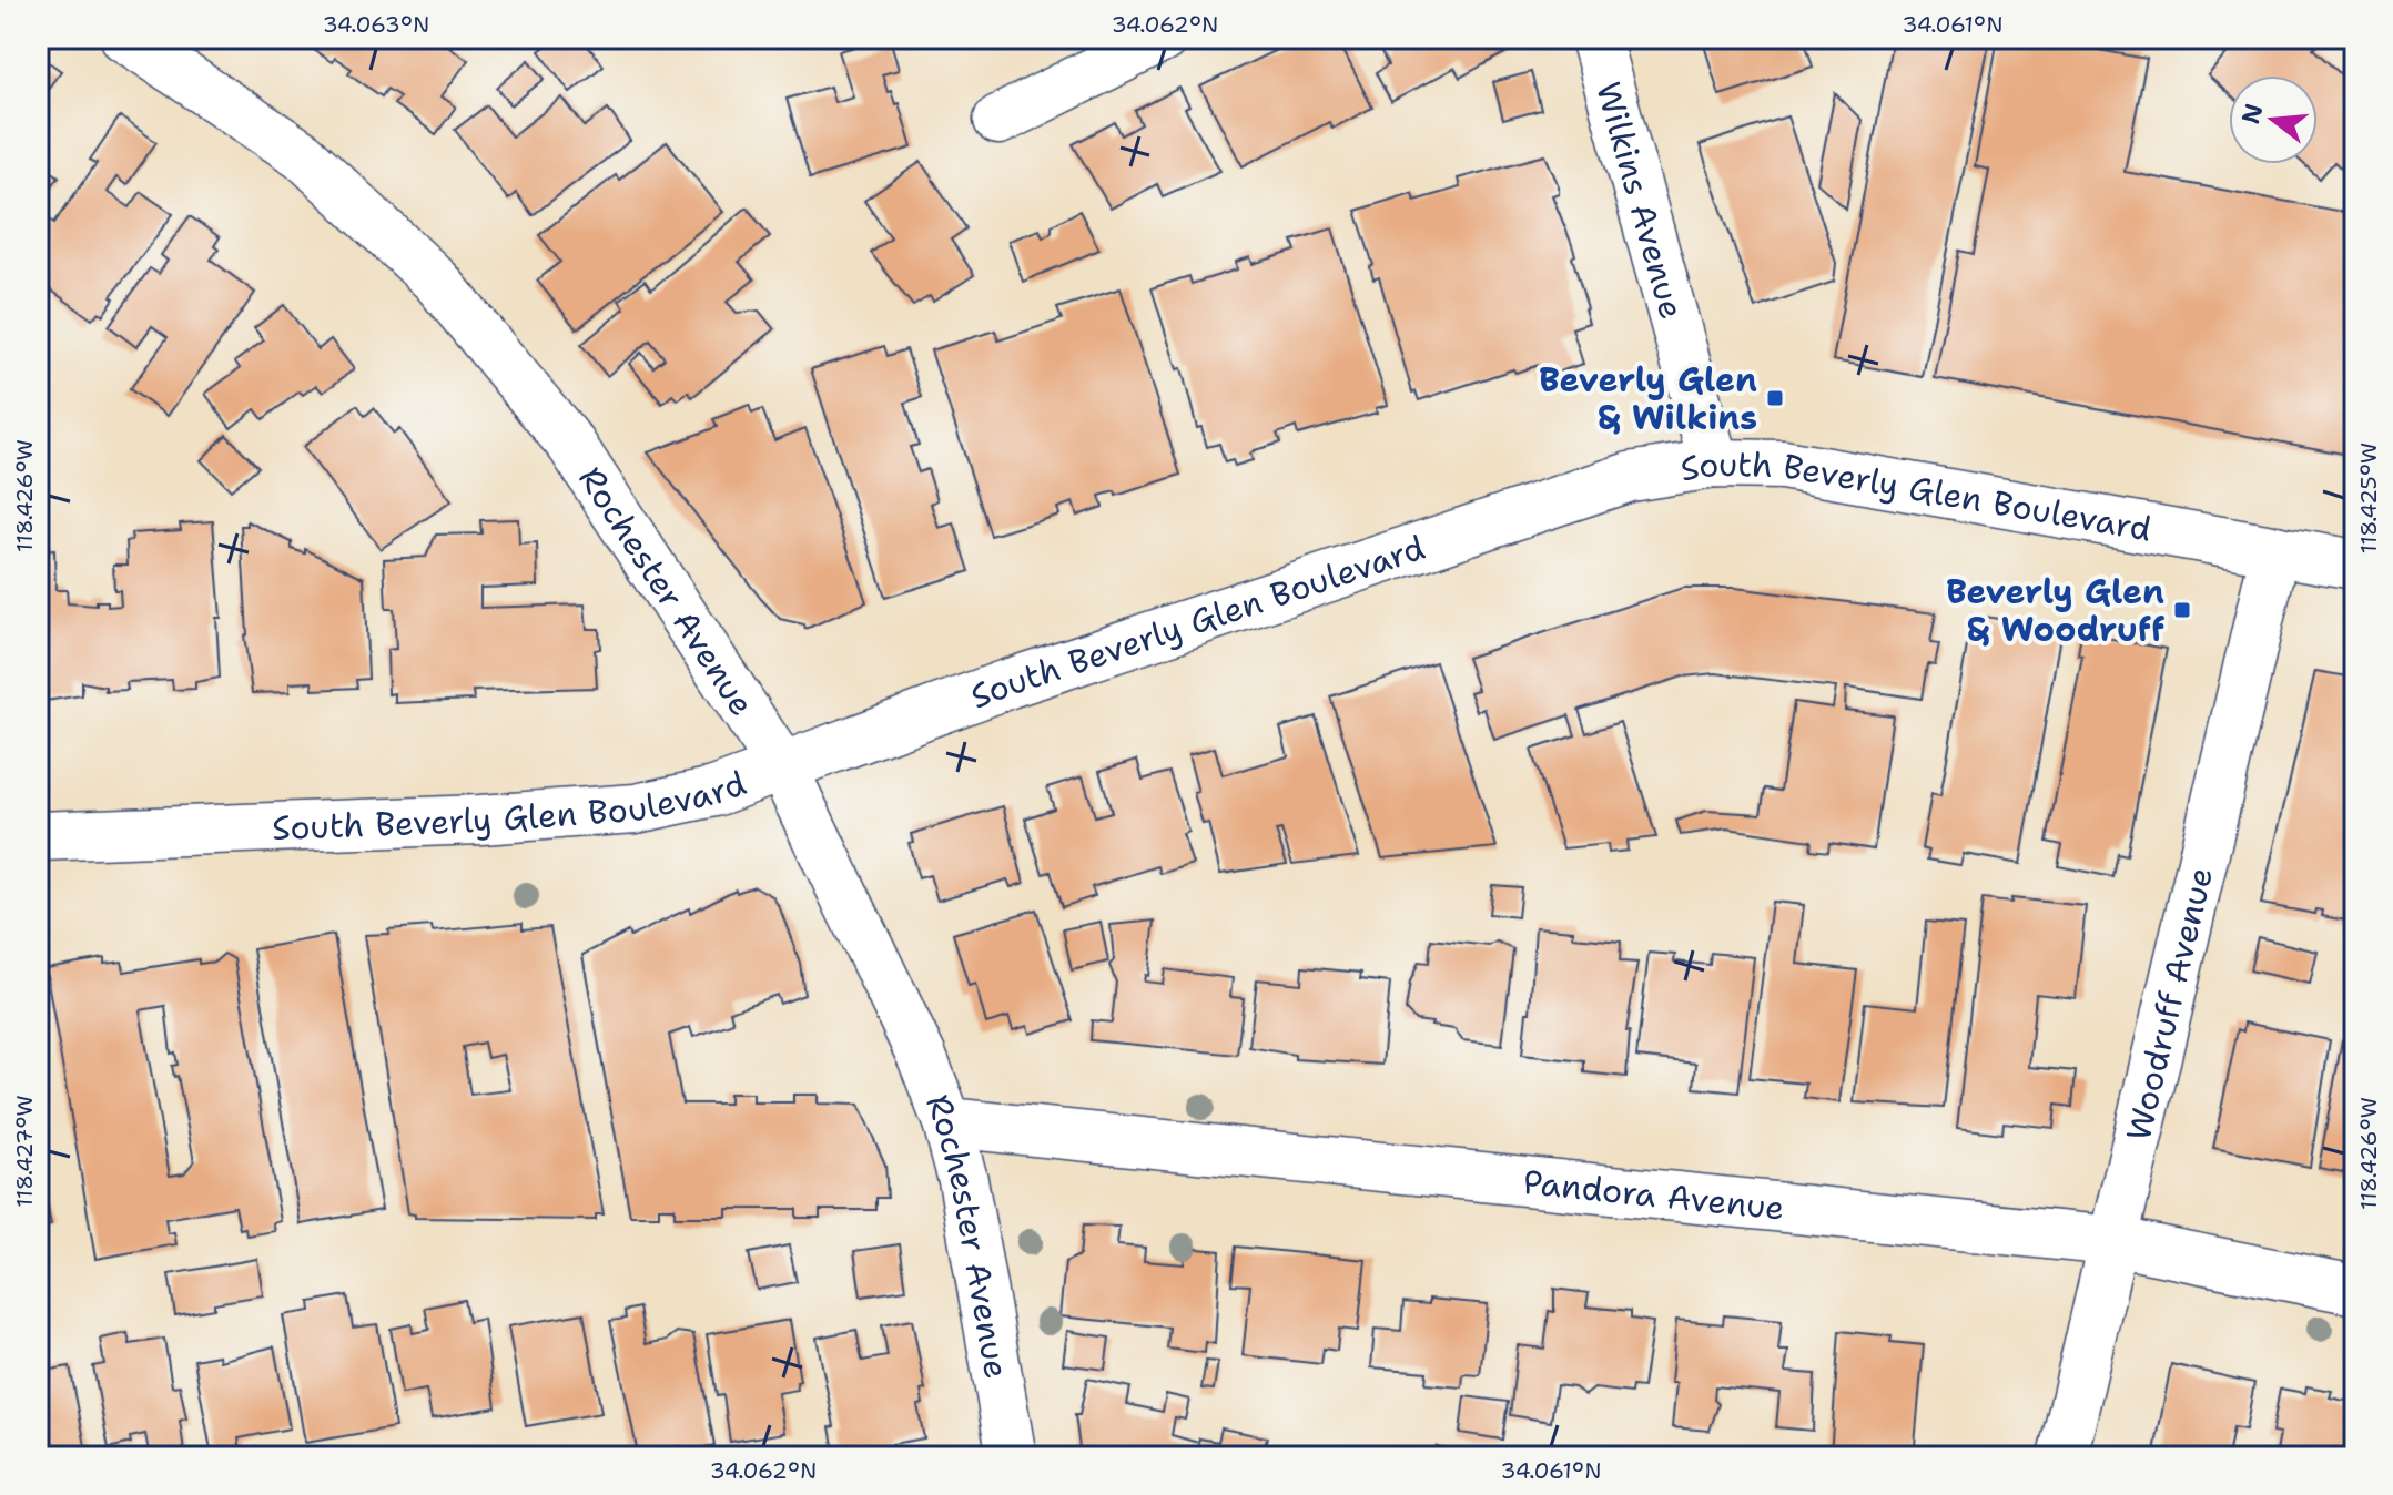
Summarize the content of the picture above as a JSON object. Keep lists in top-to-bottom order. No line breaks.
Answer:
{"streets":{"street":["Wilkins Avenue","South Beverly Glen Boulevard","Rochester Avenue","Woodruff Avenue","Pandora Avenue"]},"crossings":[["Wilkins Avenue","South Beverly Glen Boulevard"],["South Beverly Glen Boulevard","Rochester Avenue"],["South Beverly Glen Boulevard","Woodruff Avenue"],["Rochester Avenue","Pandora Avenue"],["Woodruff Avenue","Pandora Avenue"]],"places":{"transit":["Beverly Glen & Wilkins","Beverly Glen & Woodruff"]},"north":"left","coordinates":["34.063°N","34.062°N","34.061°N","118.426°W","118.425°W","118.427°W"]}
